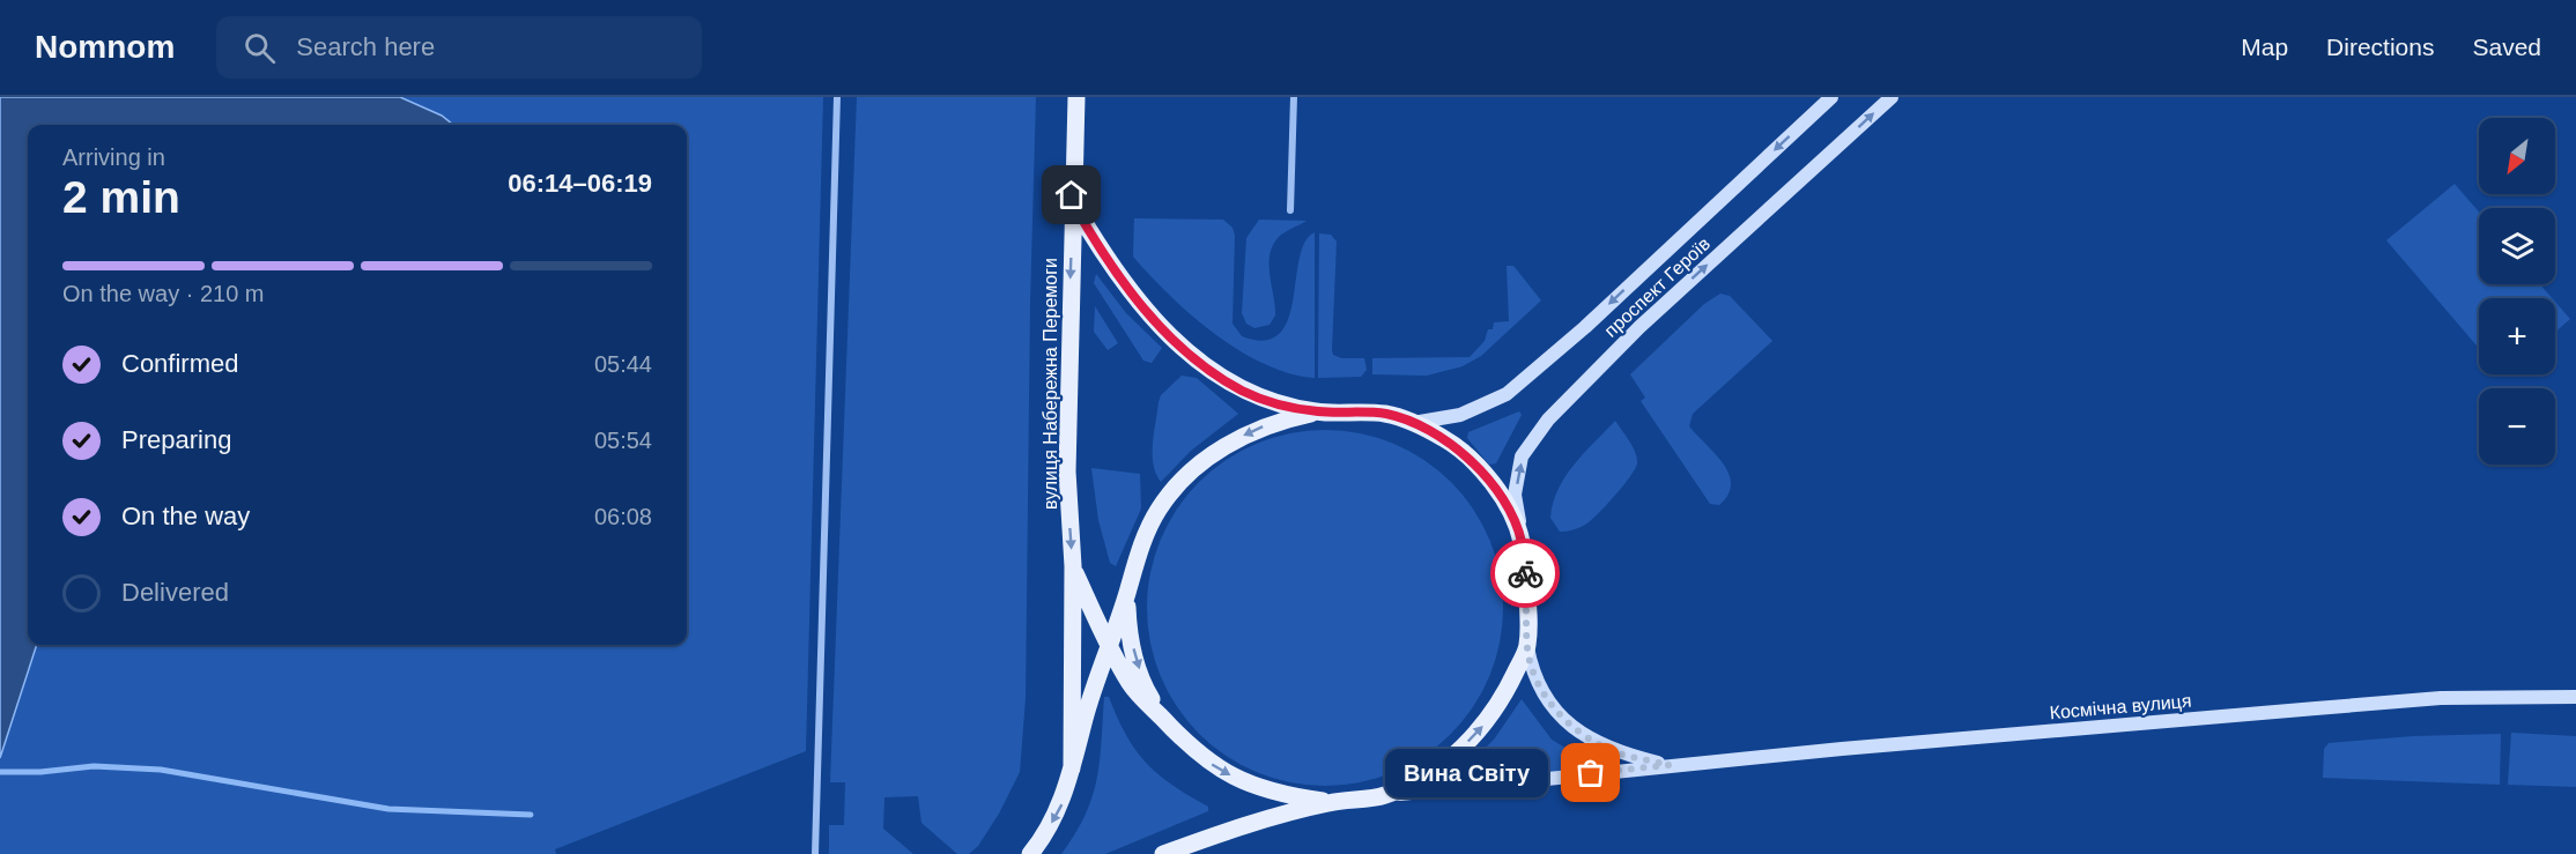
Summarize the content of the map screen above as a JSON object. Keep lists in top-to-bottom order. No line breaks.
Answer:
{"streets":{"main road":["проспект Героїв","вулиця Набережна Перемоги","Космічна вулиця"]},"crossings":[["проспект Героїв","вулиця Набережна Перемоги"],["вулиця Набережна Перемоги","Космічна вулиця"]],"places":["Вина Світу"],"north":"bottom left","page":{"header":"Nomnom","search":"Search here","nav":["Map","Directions","Saved"],"map_buttons":["+","−"],"heading":["2 min","Arriving in","06:14–06:19"],"bar":"On the way · 210 m","list":[["Confirmed","05:44"],["Preparing","05:54"],["On the way","06:08"],"Delivered"],"bubble":"Вина Світу"}}
